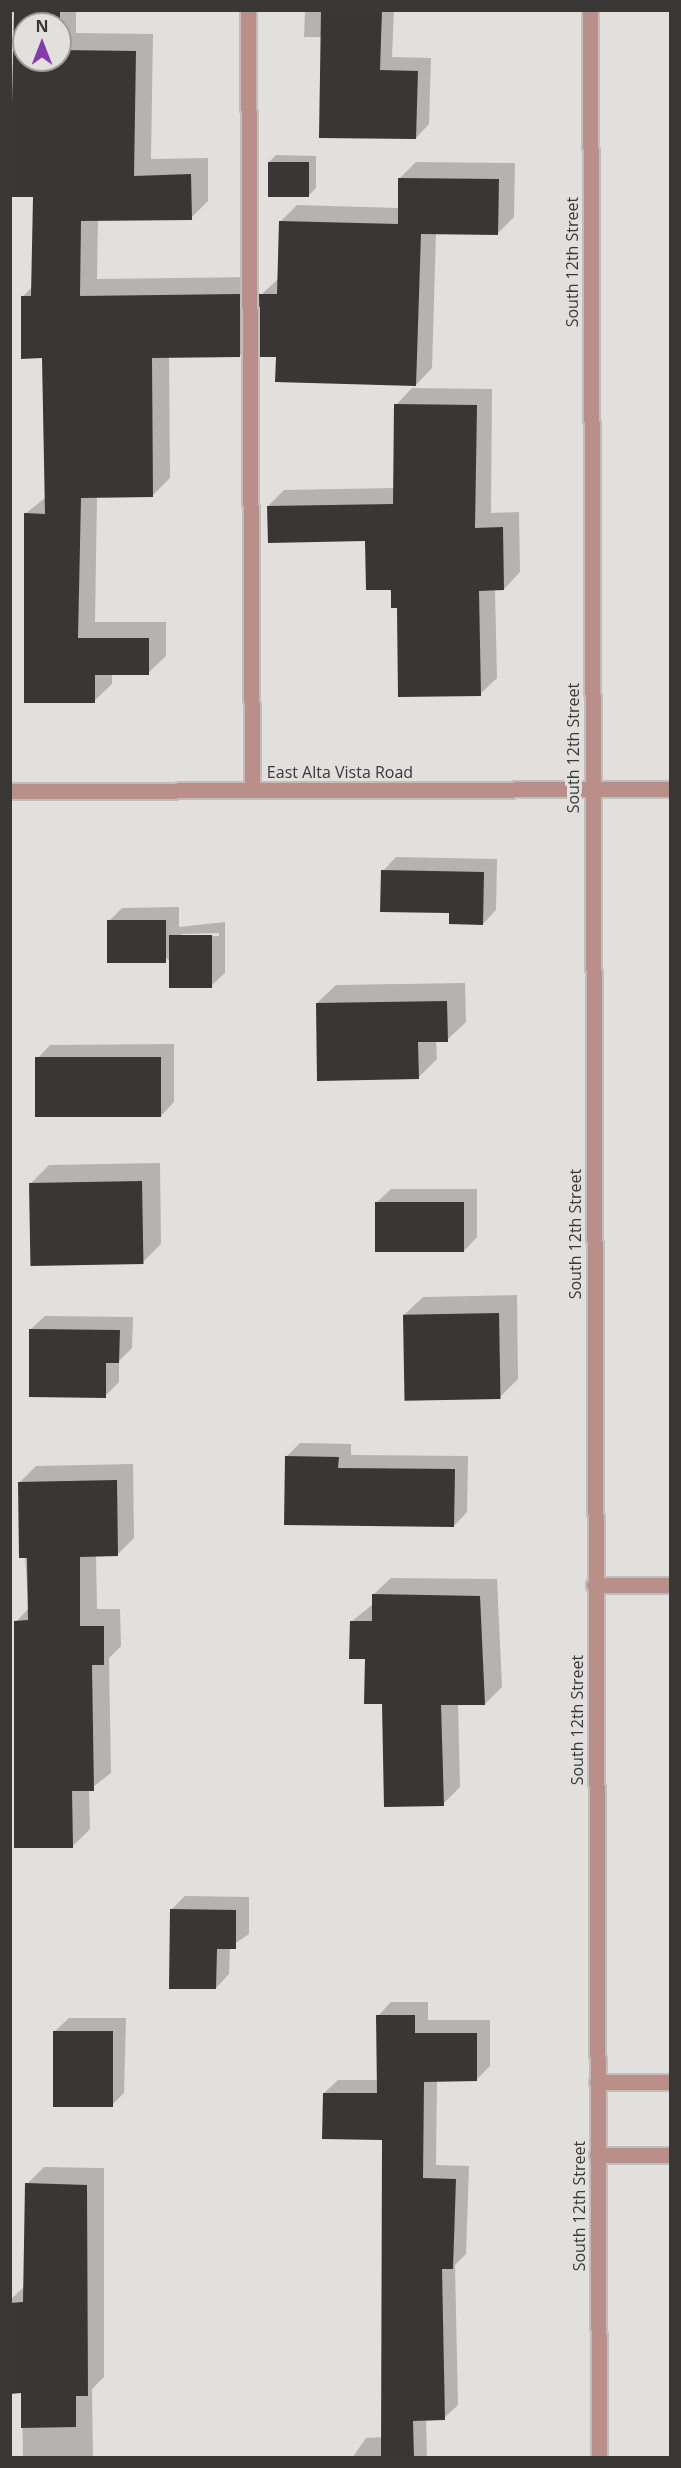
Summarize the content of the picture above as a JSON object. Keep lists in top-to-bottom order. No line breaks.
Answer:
{"streets":{"street":["South 12th Street","East Alta Vista Road"]},"crossings":[["South 12th Street","East Alta Vista Road"]],"north":"top"}
